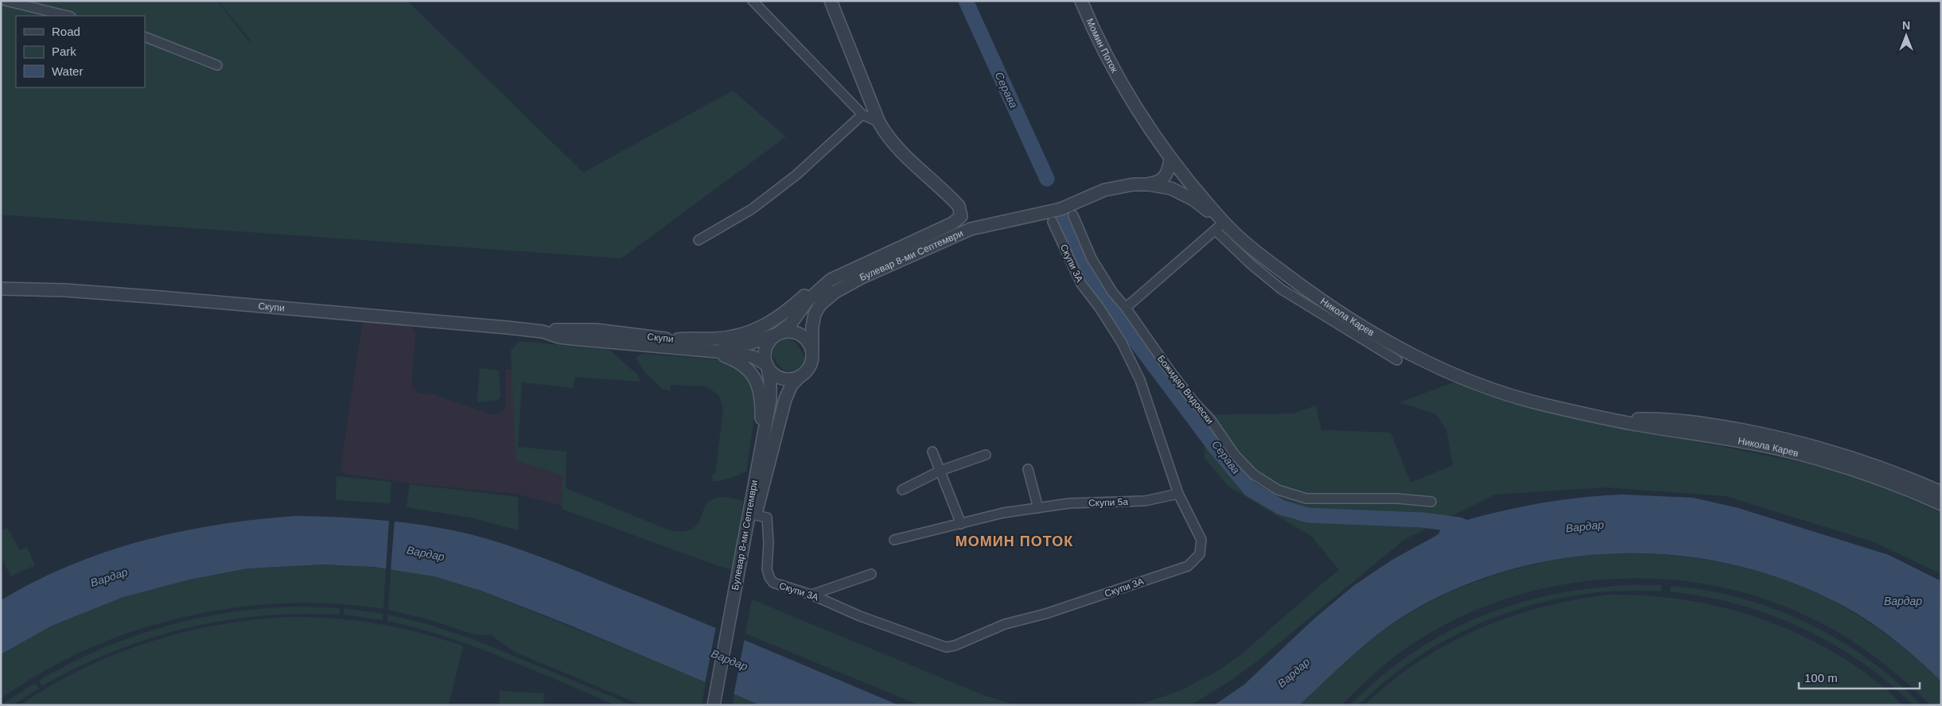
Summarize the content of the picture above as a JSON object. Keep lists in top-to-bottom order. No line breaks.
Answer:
{"streets":{"street":["Момин Поток","Булевар 8-ми Септември","Скупи 3А","Скупи","Никола Карев","Божидар Видоески","Скупи 5а"]},"crossings":[["Момин Поток","Никола Карев"],["Булевар 8-ми Септември","Скупи 3А"],["Булевар 8-ми Септември","Скупи"],["Булевар 8-ми Септември","Божидар Видоески"],["Скупи 3А","Скупи 5а"]],"districts":["МОМИН ПОТОК"],"water":["Серава","Вардар"],"legend":["Road","Park","Water"],"scale_bar":"100 m","north":"top"}
